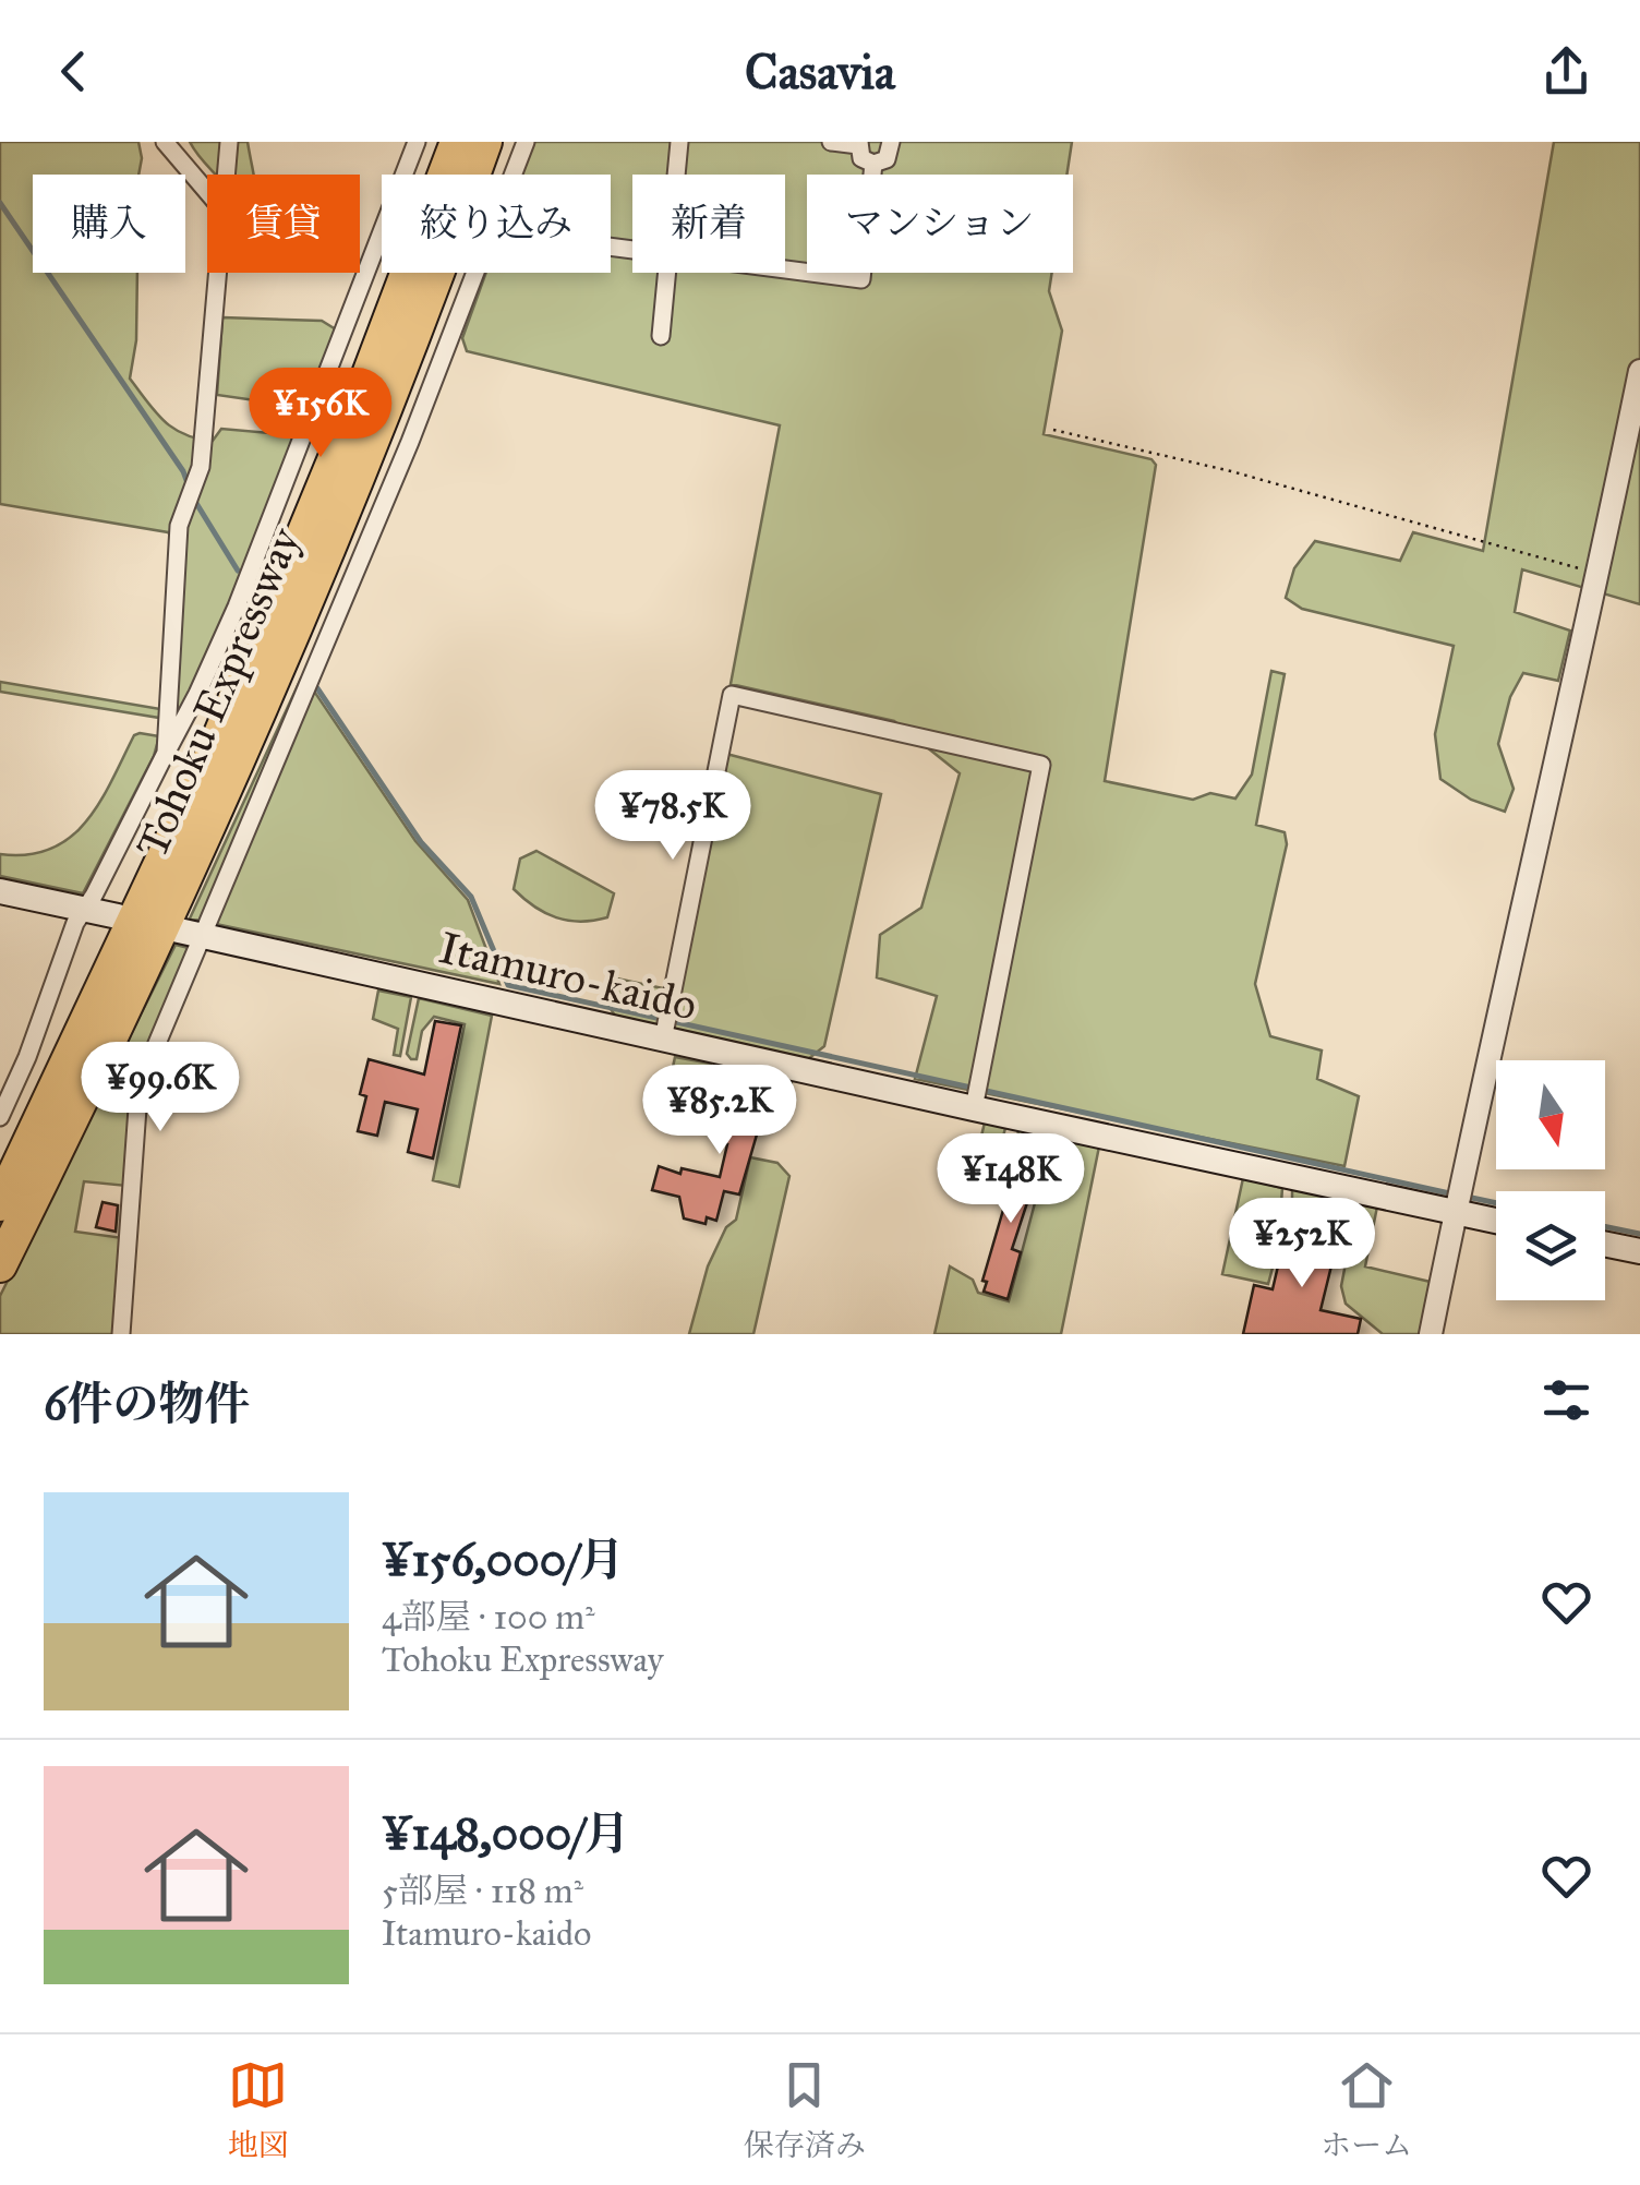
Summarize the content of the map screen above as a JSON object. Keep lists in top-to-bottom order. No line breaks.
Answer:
{"streets":{"highway":["Tohoku Expressway"],"main road":["Itamuro-kaido"]},"north":"bottom","page":{"header":"Casavia","chip":["購入","賃貸","絞り込み","新着","マンション"],"price":["¥156K","¥78.5K","¥99.6K","¥85.2K","¥148K","¥252K"],"heading":"6件の物件","list":[{"name":"¥156,000/月","note":"4部屋 · 100 m² · Tohoku Expressway"},{"name":"¥148,000/月","note":"5部屋 · 118 m² · Itamuro-kaido"}],"tabs":["地図","保存済み","ホーム"]}}
